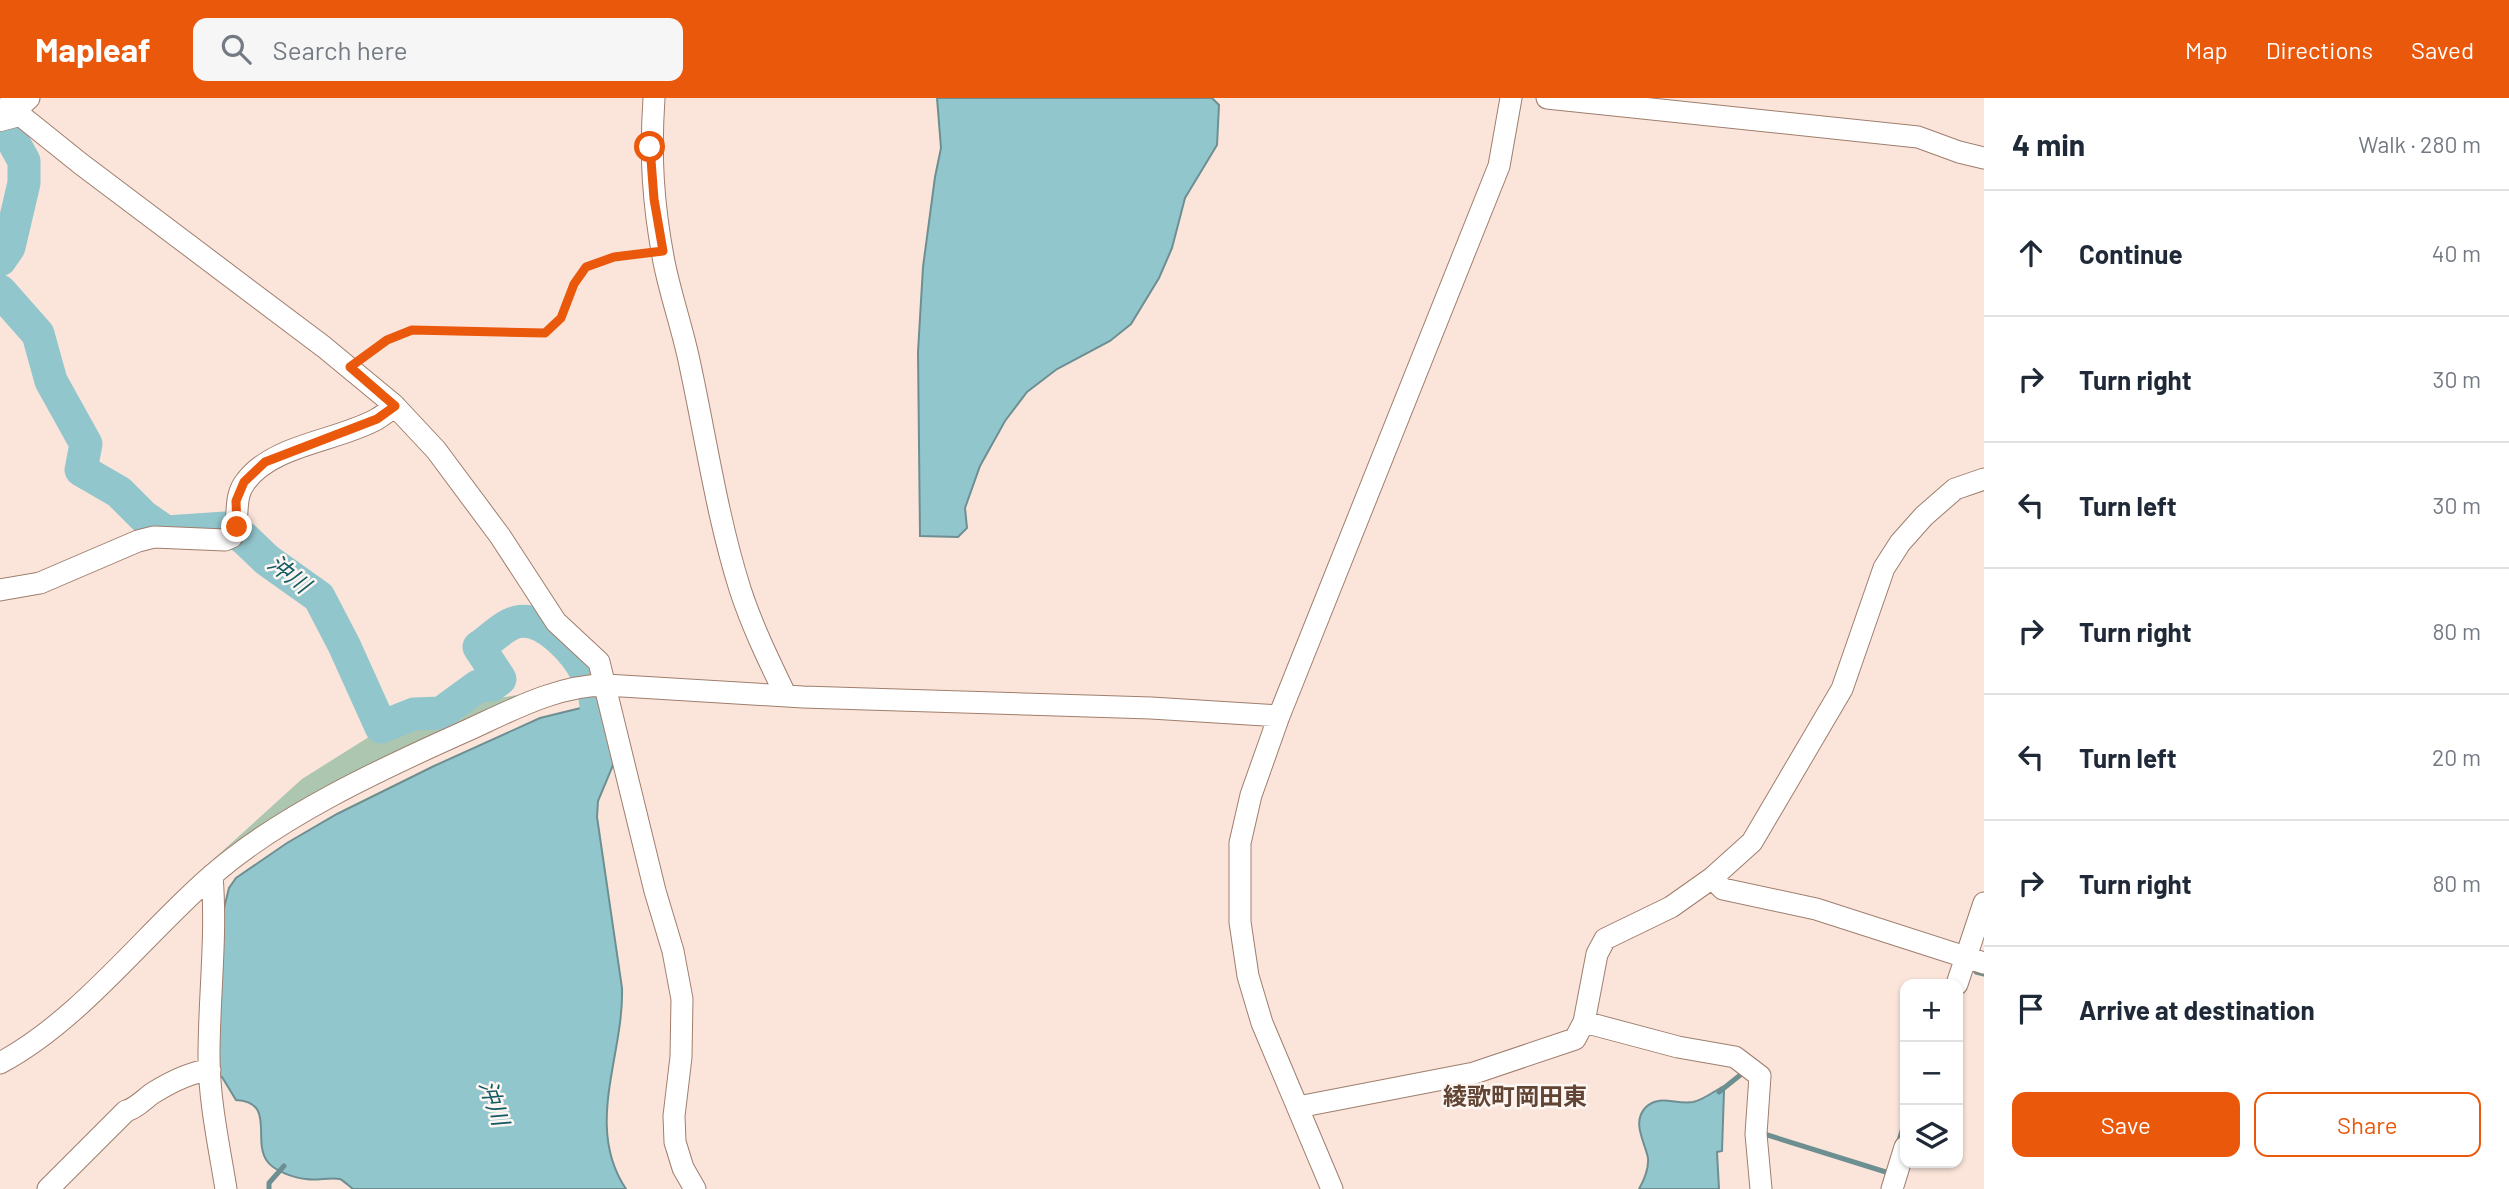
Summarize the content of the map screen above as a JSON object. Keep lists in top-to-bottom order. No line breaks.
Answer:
{"districts":["綾歌町岡田東"],"water":["沖川"],"page":{"header":"Mapleaf","search":"Search here","nav":["Map","Directions","Saved"],"heading":["4 min","Walk · 280 m"],"list":[["Continue","40 m"],["Turn right","30 m"],["Turn left","30 m"],["Turn right","80 m"],["Turn left","20 m"],["Turn right","80 m"],"Arrive at destination"],"map_buttons":["+","−"],"buttons":["Save","Share"]}}
